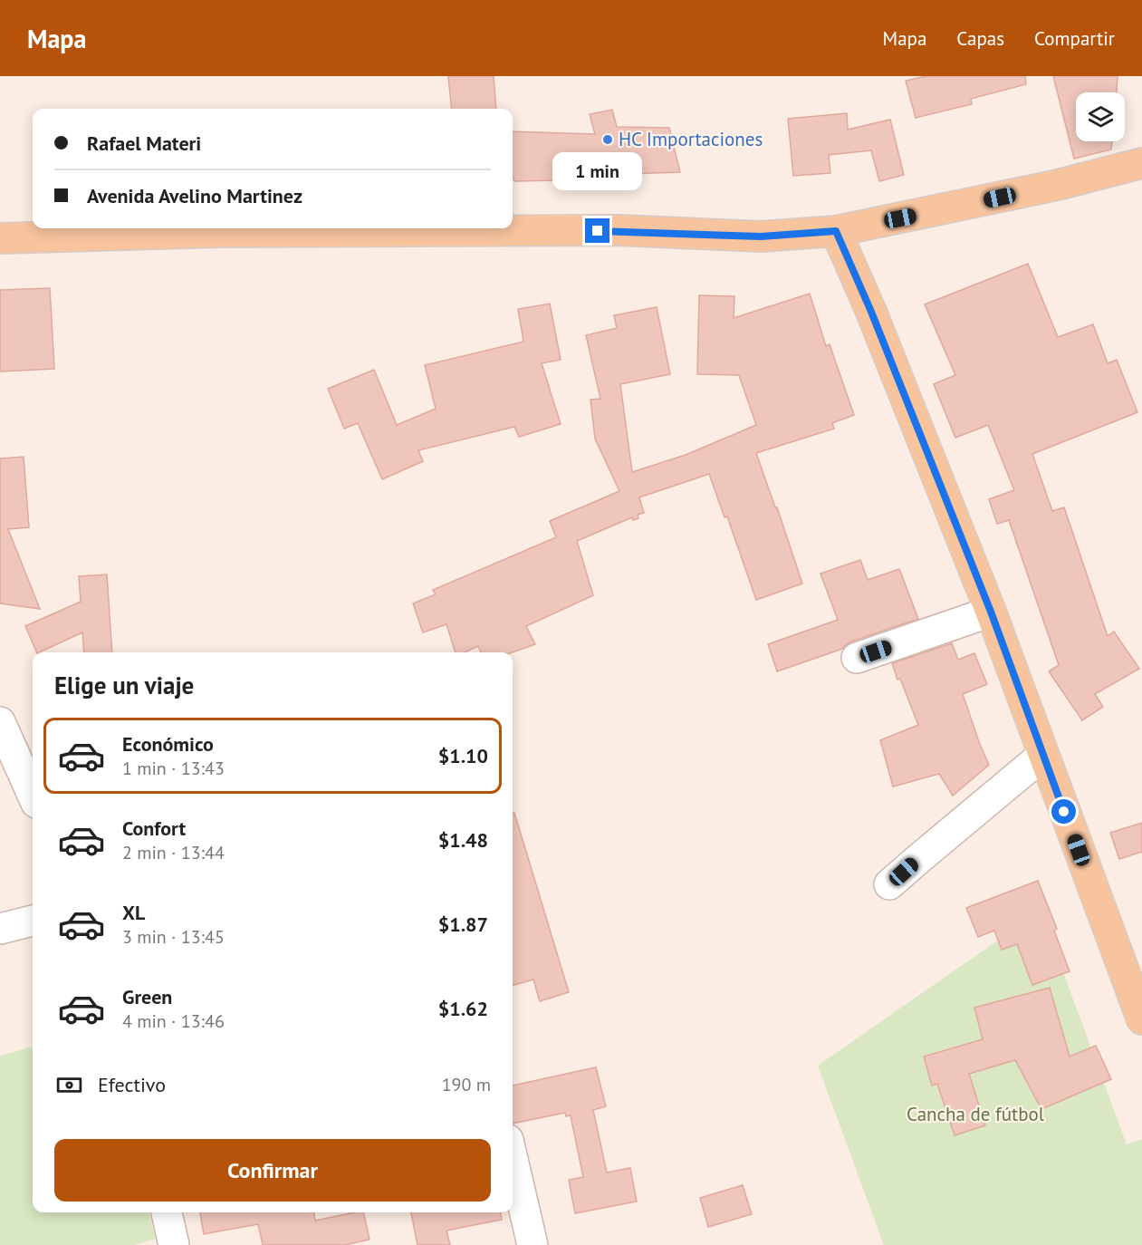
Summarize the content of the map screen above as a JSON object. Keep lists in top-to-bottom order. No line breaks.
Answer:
{"parks":["Cancha de fútbol"],"places":["HC Importaciones"],"page":{"header":"Mapa","nav":["Mapa","Capas","Compartir"],"banner":["Rafael Materi","Avenida Avelino Martinez"],"bubble":"1 min","heading":"Elige un viaje","list":[{"name":"Económico","note":"1 min · 13:43","value":"$1.10"},{"name":"Confort","note":"2 min · 13:44","value":"$1.48"},{"name":"XL","note":"3 min · 13:45","value":"$1.87"},{"name":"Green","note":"4 min · 13:46","value":"$1.62"}],"pay":["Efectivo","190 m"],"buttons":"Confirmar"}}
